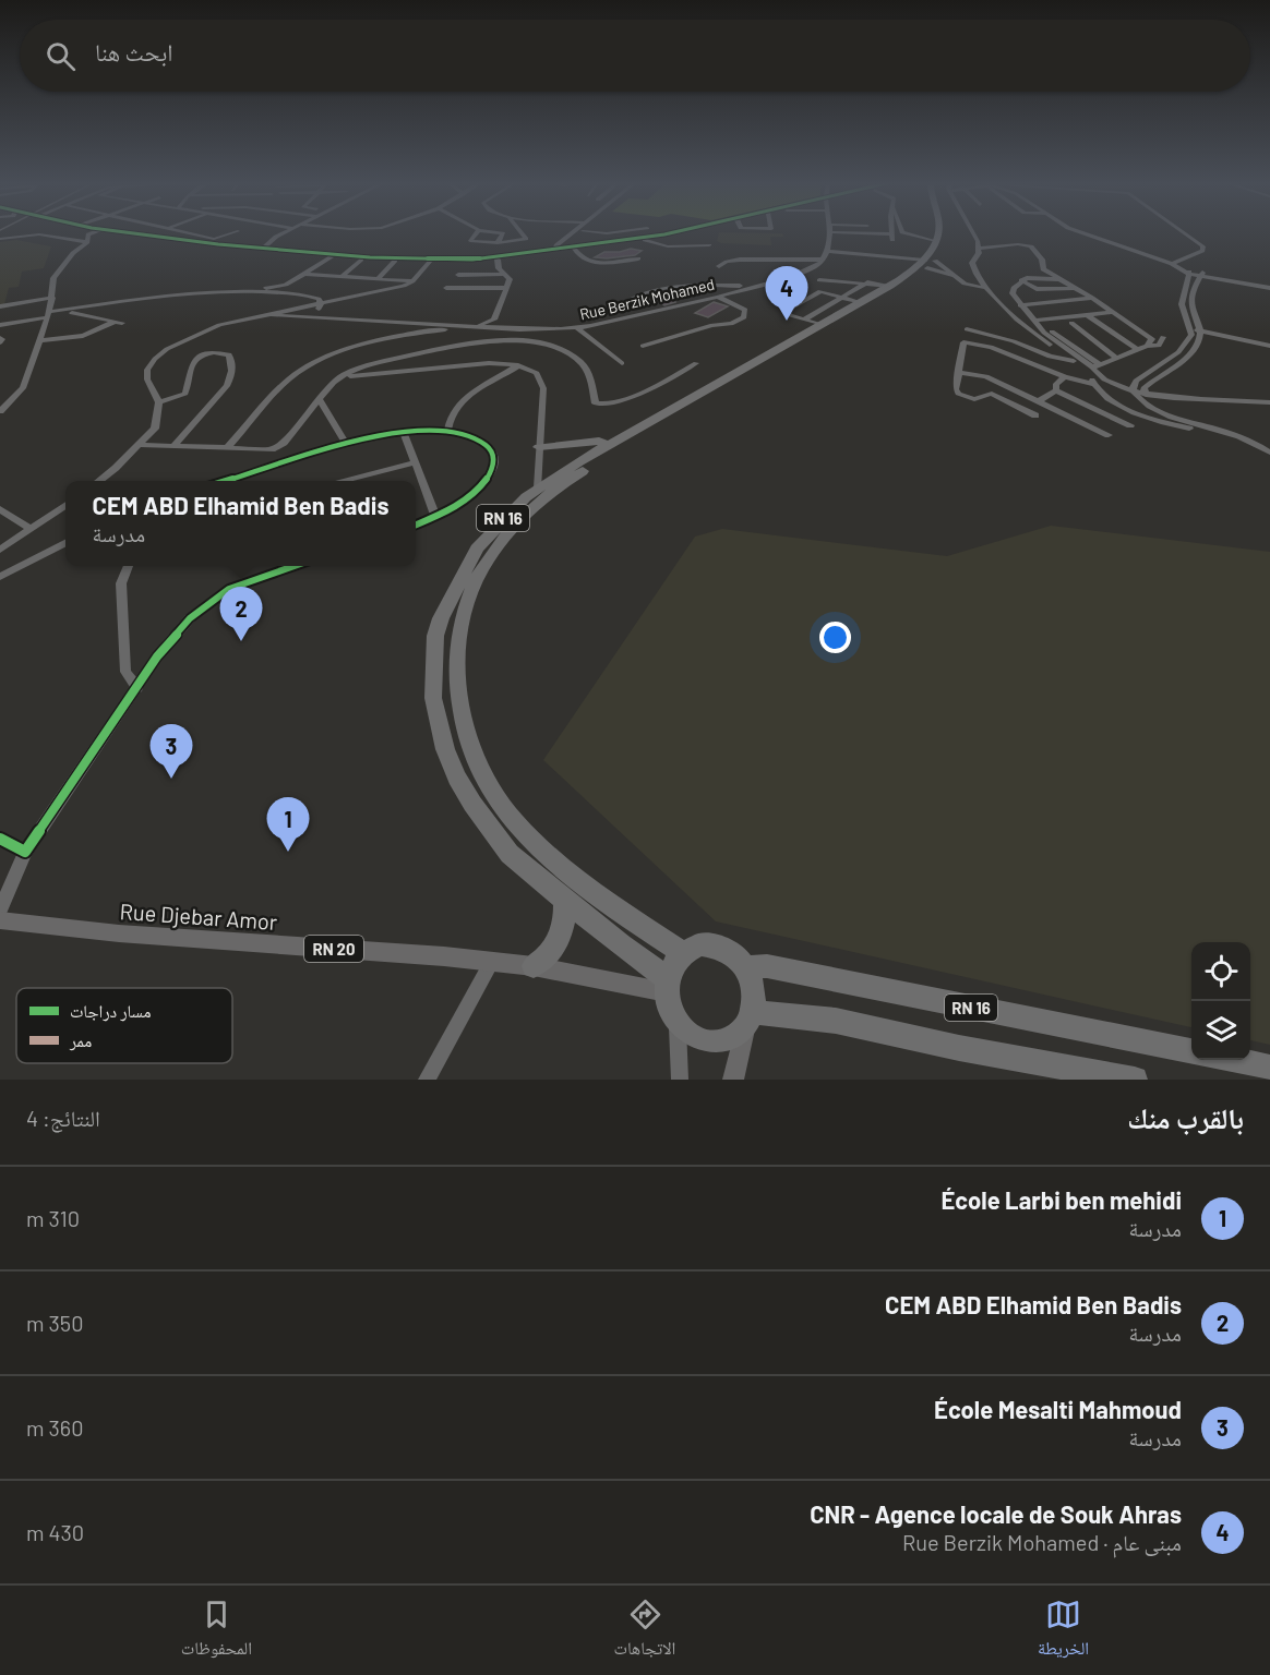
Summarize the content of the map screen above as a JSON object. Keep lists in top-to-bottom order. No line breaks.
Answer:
{"streets":{"highway":["RN 16"],"main road":["Rue Djebar Amor","RN 20"],"street":["Rue Berzik Mohamed"]},"crossings":[["RN 16","Rue Djebar Amor"]],"legend":["مسار دراجات","ممر"],"page":{"search":"ابحث هنا","pins":["4","2","3","1"],"popup":["CEM ABD Elhamid Ben Badis","مدرسة"],"heading":["بالقرب منك","النتائج: 4"],"list":[{"mark":"1","name":"École Larbi ben mehidi","note":"مدرسة","value":"310 m"},{"mark":"2","name":"CEM ABD Elhamid Ben Badis","note":"مدرسة","value":"350 m"},{"mark":"3","name":"École Mesalti Mahmoud","note":"مدرسة","value":"360 m"},{"mark":"4","name":"CNR - Agence locale de Souk Ahras","note":"مبنى عام · Rue Berzik Mohamed","value":"430 m"}],"nav":["الخريطة","الاتجاهات","المحفوظات"]}}
